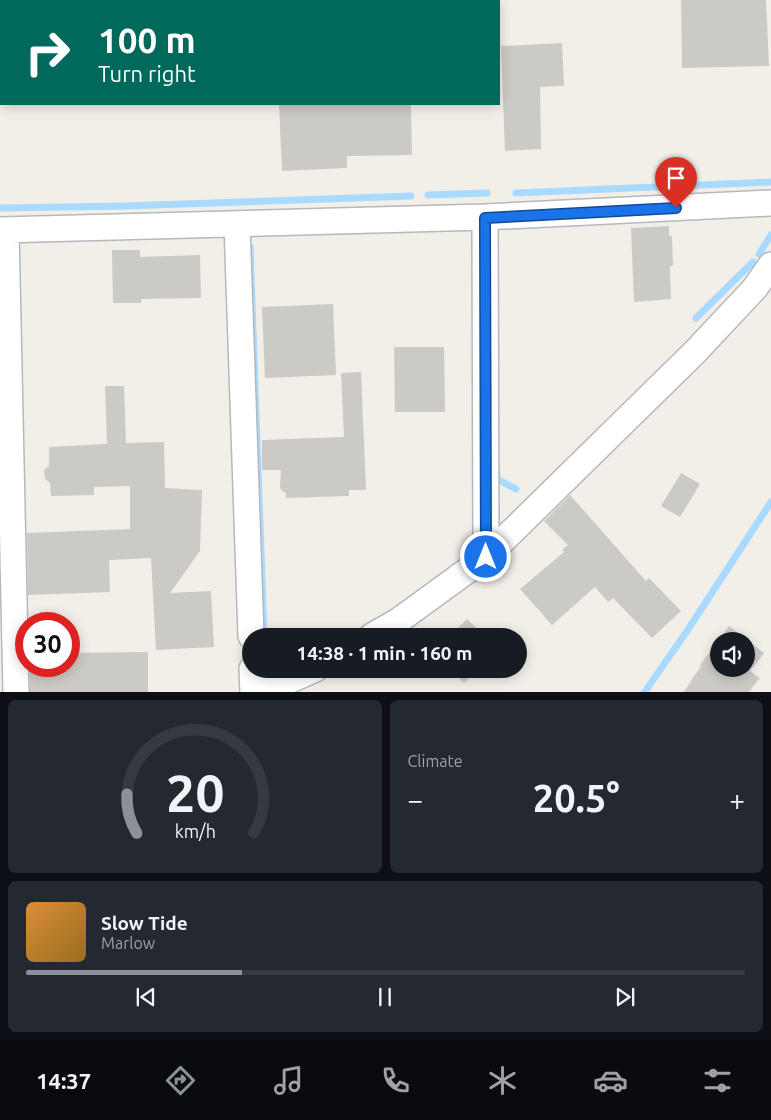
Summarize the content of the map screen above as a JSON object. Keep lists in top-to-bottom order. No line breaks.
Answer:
{"page":{"turn":["100 m","Turn right"],"limit":"30","trip":"14:38 · 1 min · 160 m","tile":"Climate","heat":["−","20.5°","+"],"song":["Slow Tide","Marlow"],"tabs":"14:37","gauge":["20","km/h"]}}
